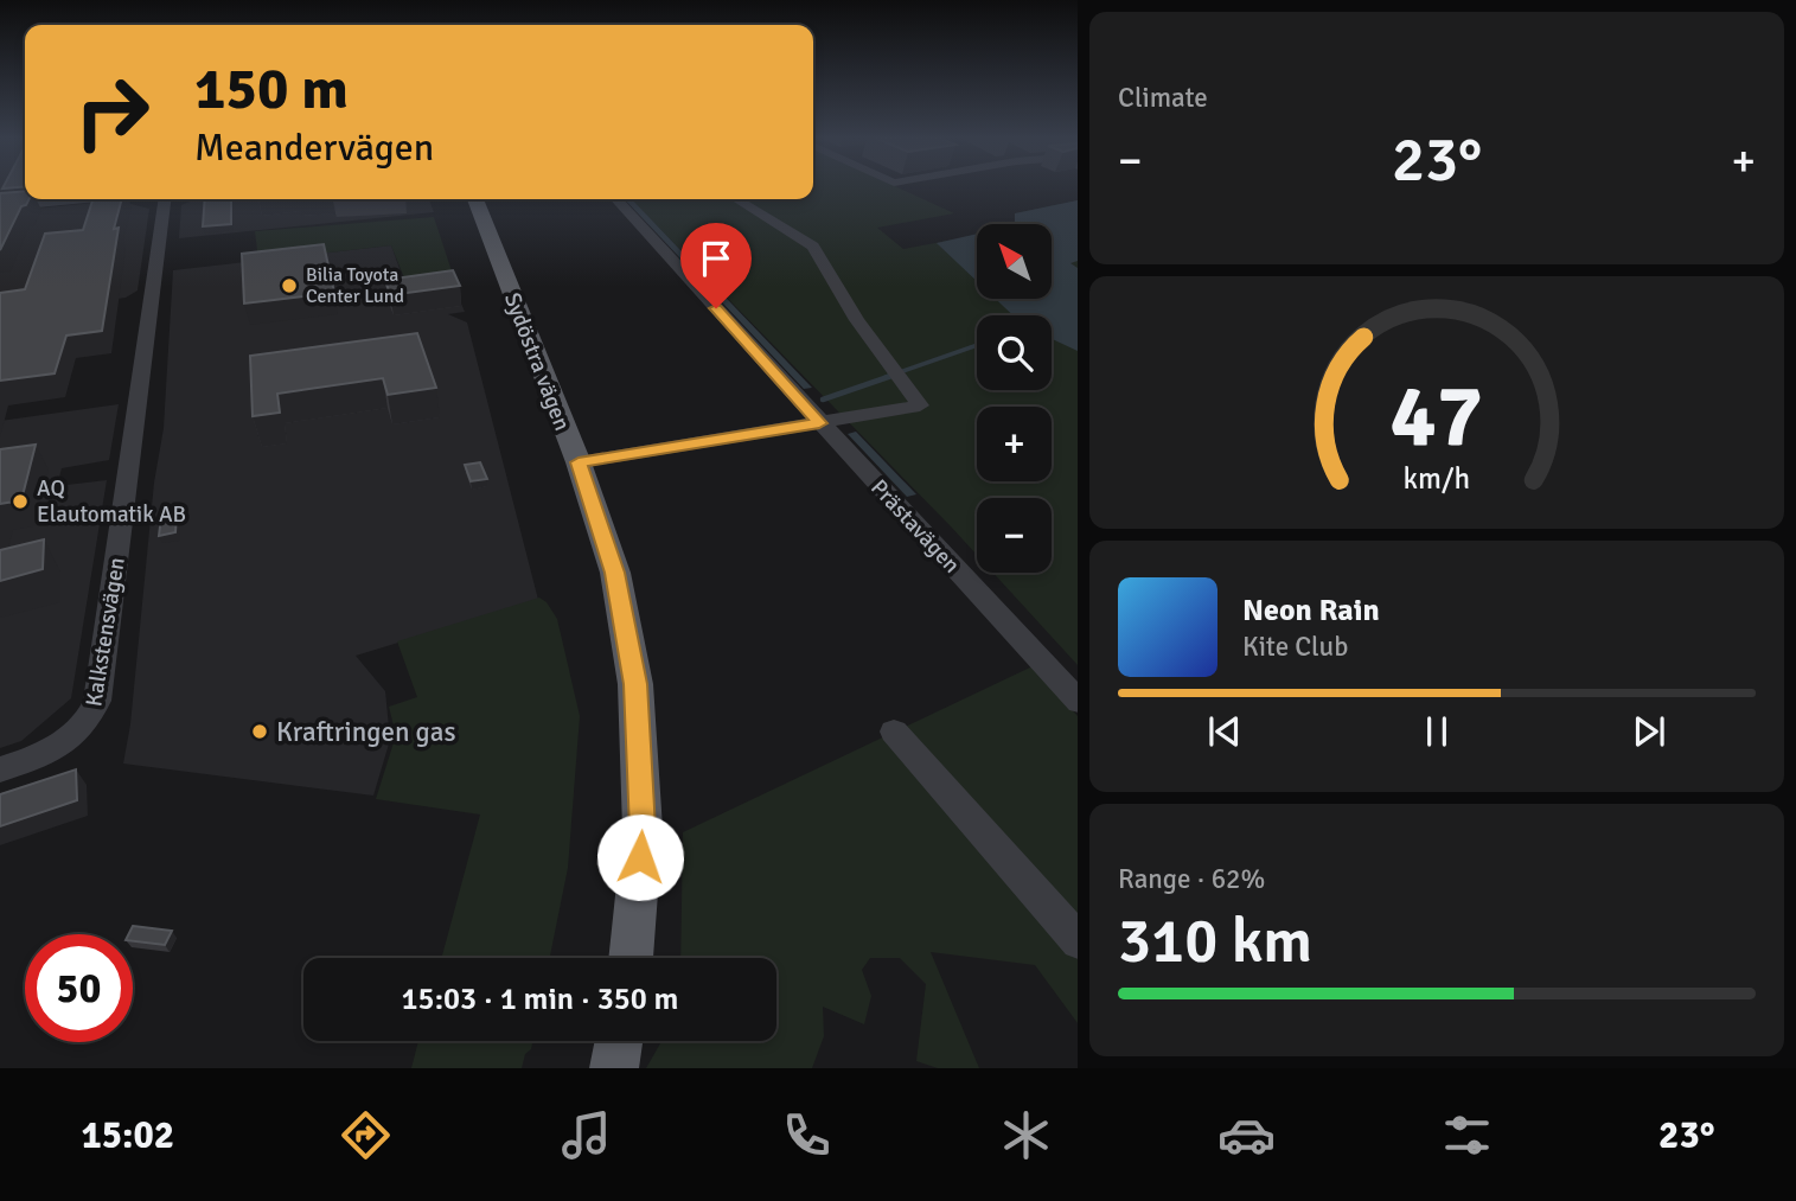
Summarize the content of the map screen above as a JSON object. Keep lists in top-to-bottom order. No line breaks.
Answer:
{"streets":{"main road":["Sydöstra vägen"],"street":["Prästavägen","Kalkstensvägen"]},"places":["Bilia Toyota Center Lund","AQ Elautomatik AB","Kraftringen gas"],"north":"top left","page":{"tile":["Climate",["Range · 62%","310 km"]],"turn":["150 m","Meandervägen"],"heat":["−","23°","+"],"map_buttons":["+","−"],"song":["Neon Rain","Kite Club"],"limit":"50","trip":"15:03 · 1 min · 350 m","tabs":["15:02","23°"],"gauge":["47","km/h"]}}
